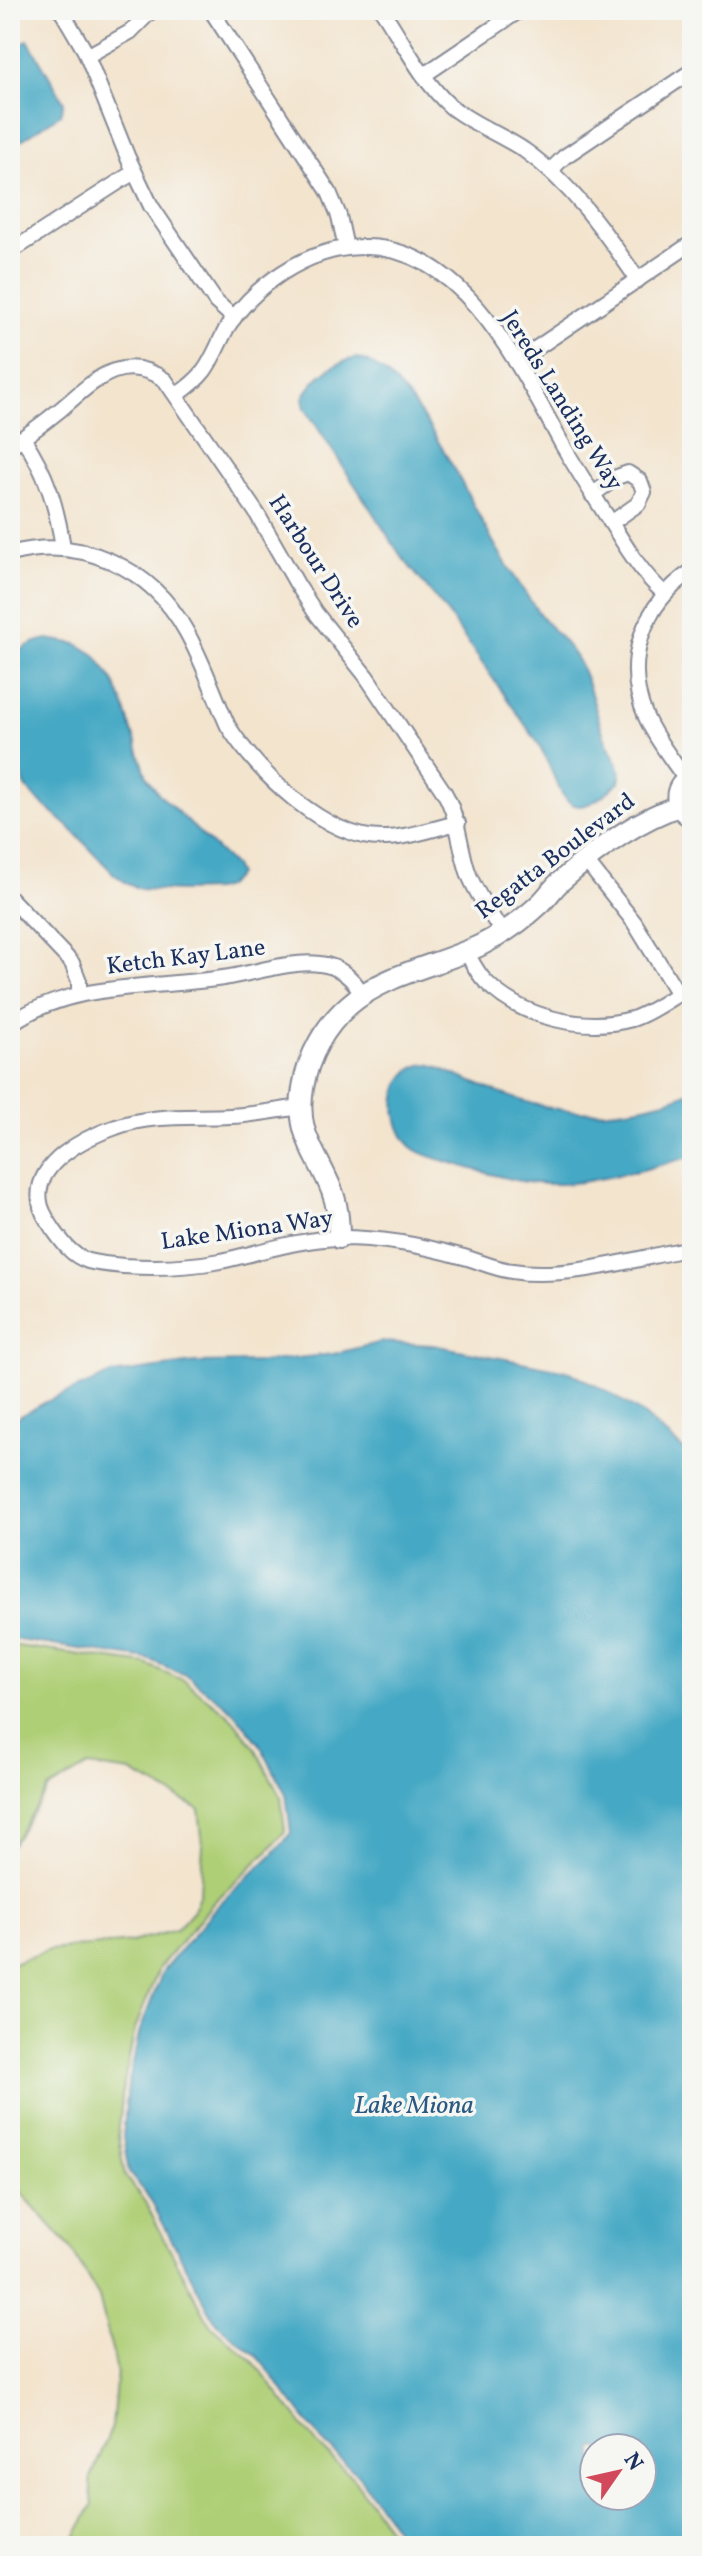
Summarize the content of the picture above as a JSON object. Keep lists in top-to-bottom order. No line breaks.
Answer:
{"streets":{"street":["Jereds Landing Way","Harbour Drive","Regatta Boulevard","Ketch Kay Lane","Lake Miona Way"]},"crossings":[["Jereds Landing Way","Harbour Drive"],["Harbour Drive","Regatta Boulevard"],["Regatta Boulevard","Ketch Kay Lane"],["Regatta Boulevard","Lake Miona Way"]],"water":["Lake Miona"],"north":"top right"}
